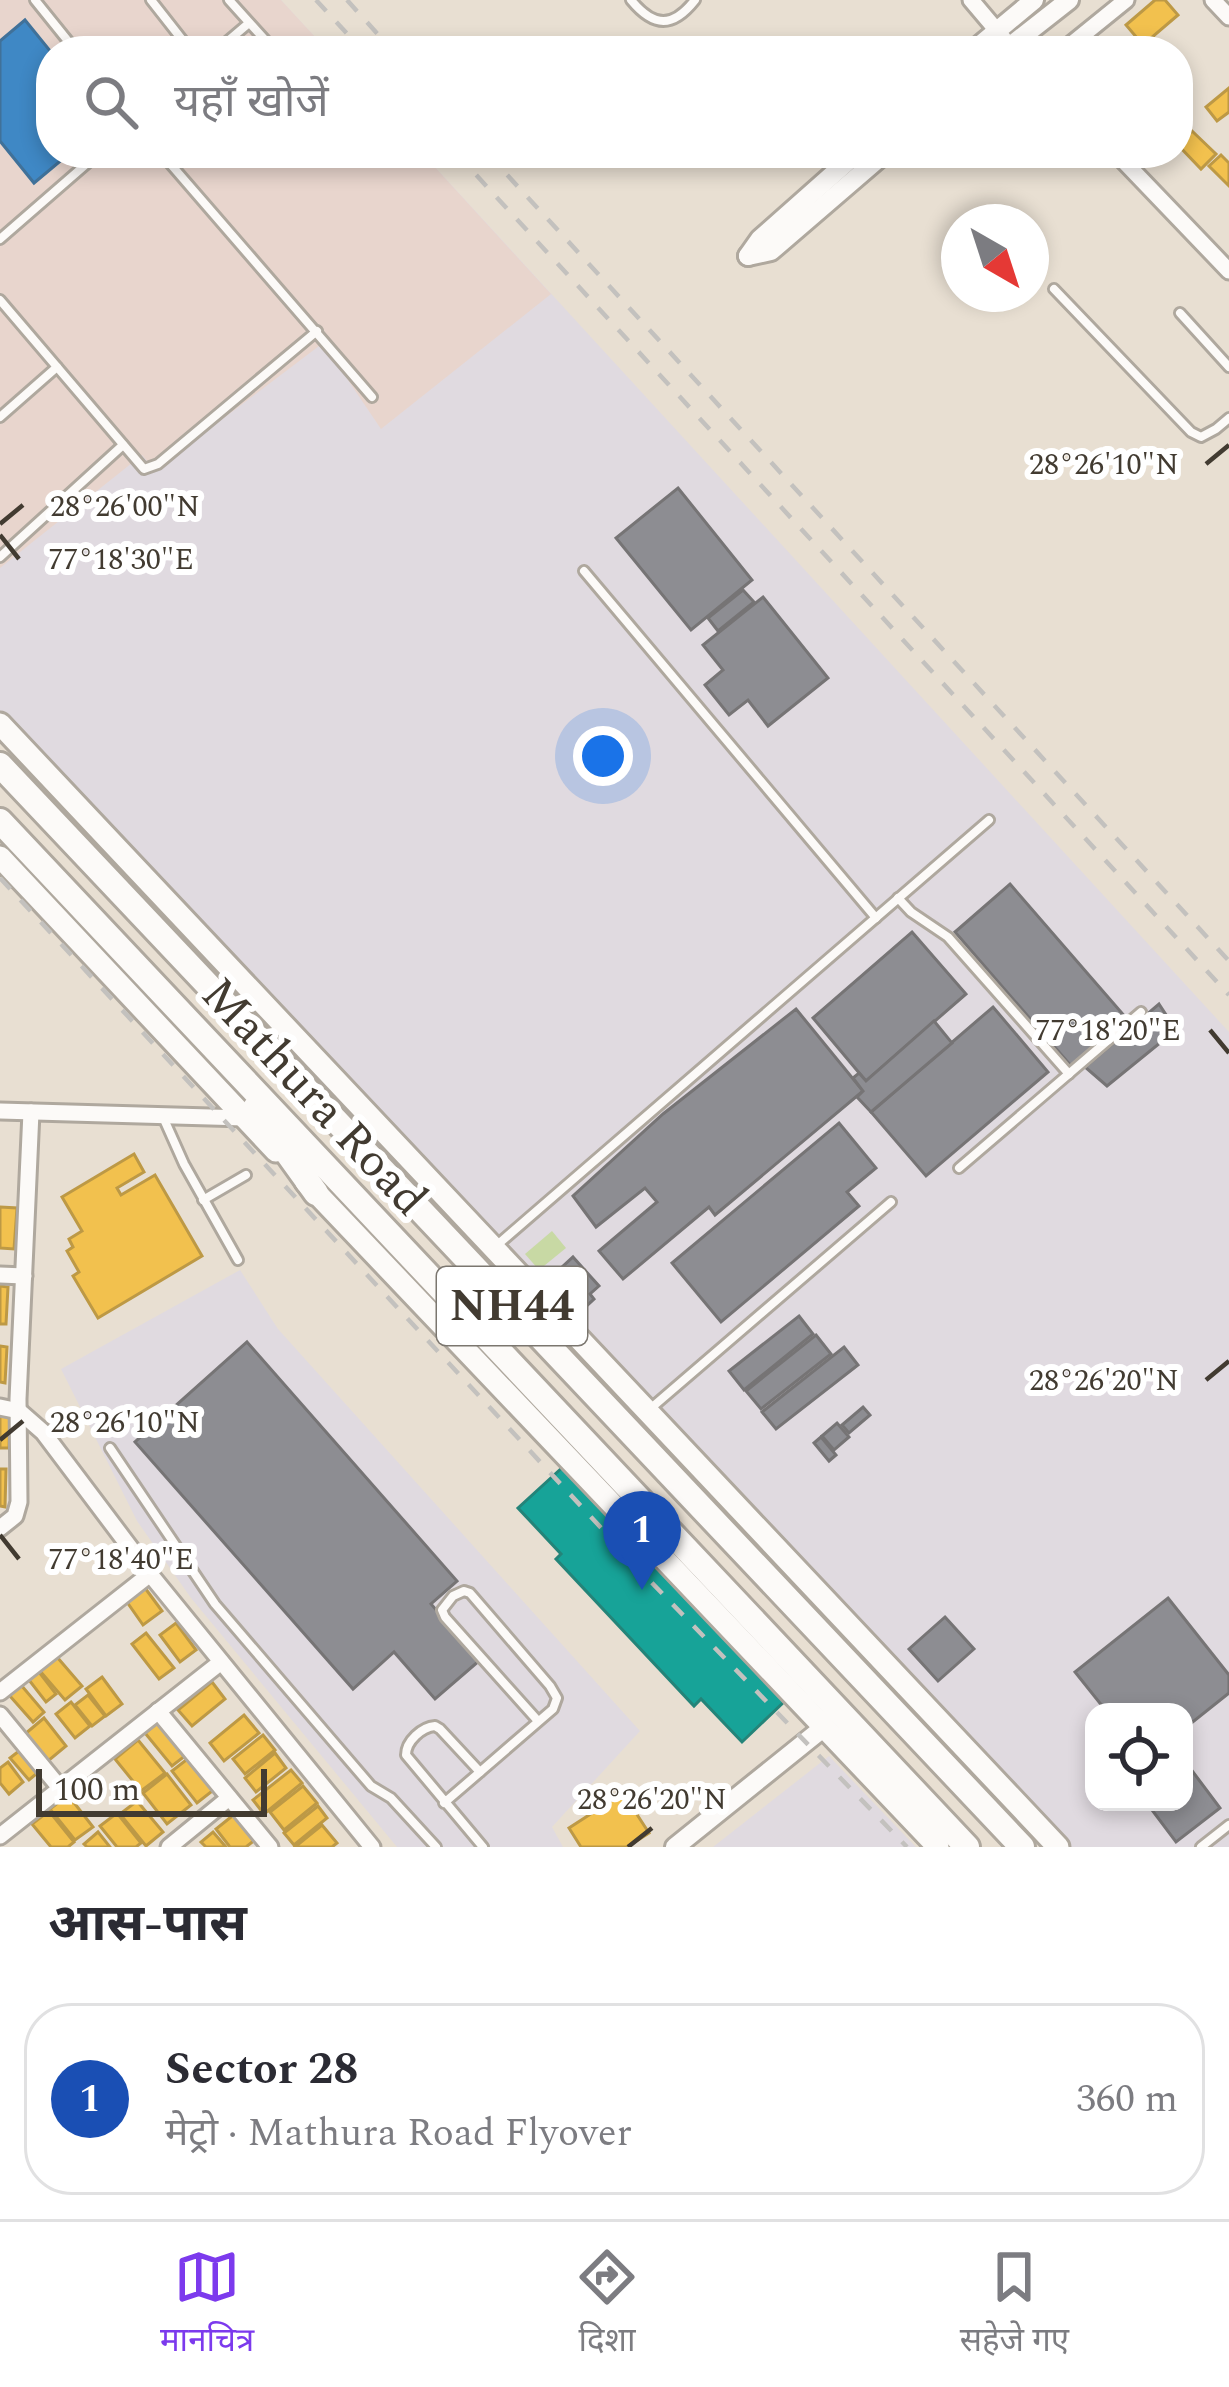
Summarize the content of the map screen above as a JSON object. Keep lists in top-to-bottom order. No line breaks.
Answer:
{"streets":{"highway":["Mathura Road","NH44"]},"crossings":[["Mathura Road","NH44"]],"scale_bar":"100 m","north":"bottom right","page":{"search":"यहाँ खोजें","pins":"1","scale":"100 m","heading":"आस-पास","list":[{"mark":"1","name":"Sector 28","note":"मेट्रो · Mathura Road Flyover","value":"360 m"}],"nav":["मानचित्र","दिशा","सहेजे गए"]},"coordinates":["28°26'10\"N","28°26'00\"N","77°18'30\"E","77°18'20\"E","28°26'20\"N","77°18'40\"E"]}
